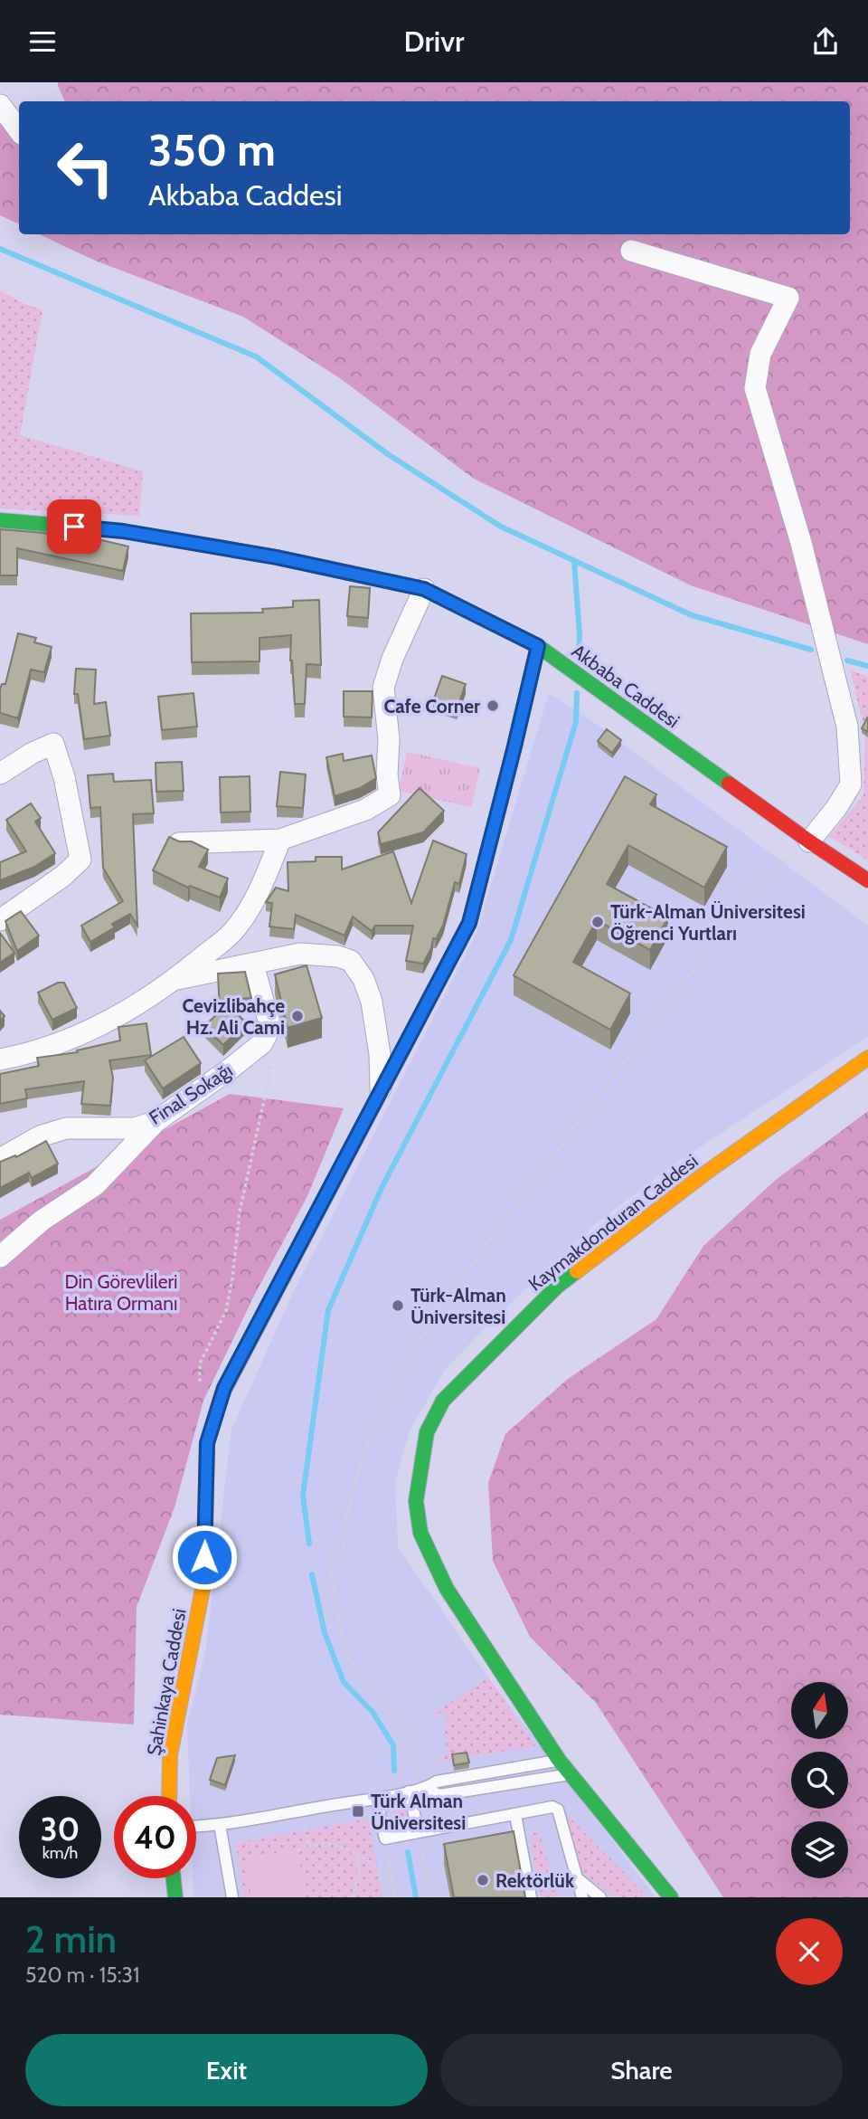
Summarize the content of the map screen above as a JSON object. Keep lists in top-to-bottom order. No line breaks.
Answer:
{"streets":{"main road":["Akbaba Caddesi","Kaymakdonduran Caddesi","Şahinkaya Caddesi"],"street":["Final Sokağı"]},"crossings":[["Akbaba Caddesi","Şahinkaya Caddesi"]],"parks":["Din Görevlileri Hatıra Ormanı"],"places":{"other":["Cafe Corner","Türk-Alman Üniversitesi Öğrenci Yurtları","Cevizlibahçe Hz. Ali Cami","Türk-Alman Üniversitesi","Rektörlük"],"transit":["Türk Alman Üniversitesi"]},"north":"top","page":{"header":"Drivr","turn":["350 m","Akbaba Caddesi"],"speed":"30 km/h","limit":"40","heading":["2 min","520 m · 15:31"],"buttons":["Exit","Share"]}}
